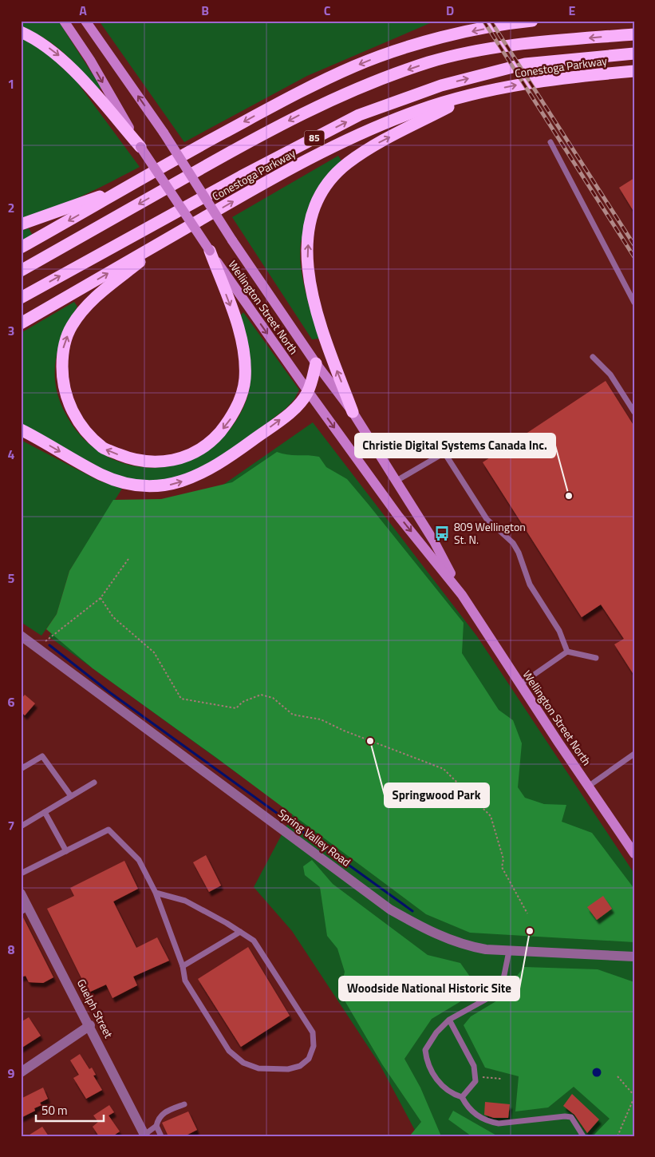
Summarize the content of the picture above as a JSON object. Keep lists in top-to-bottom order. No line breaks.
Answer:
{"streets":{"highway":["Conestoga Parkway","85"],"main road":["Wellington Street North"],"street":["Spring Valley Road","Guelph Street"]},"places":{"other":["Christie Digital Systems Canada Inc.","Springwood Park","Woodside National Historic Site"],"bus stop":["809 Wellington St. N."]},"scale_bar":"50 m","grid":{"columns":["A","B","C","D","E"],"rows":["1","2","3","4","5","6","7","8","9"]}}
